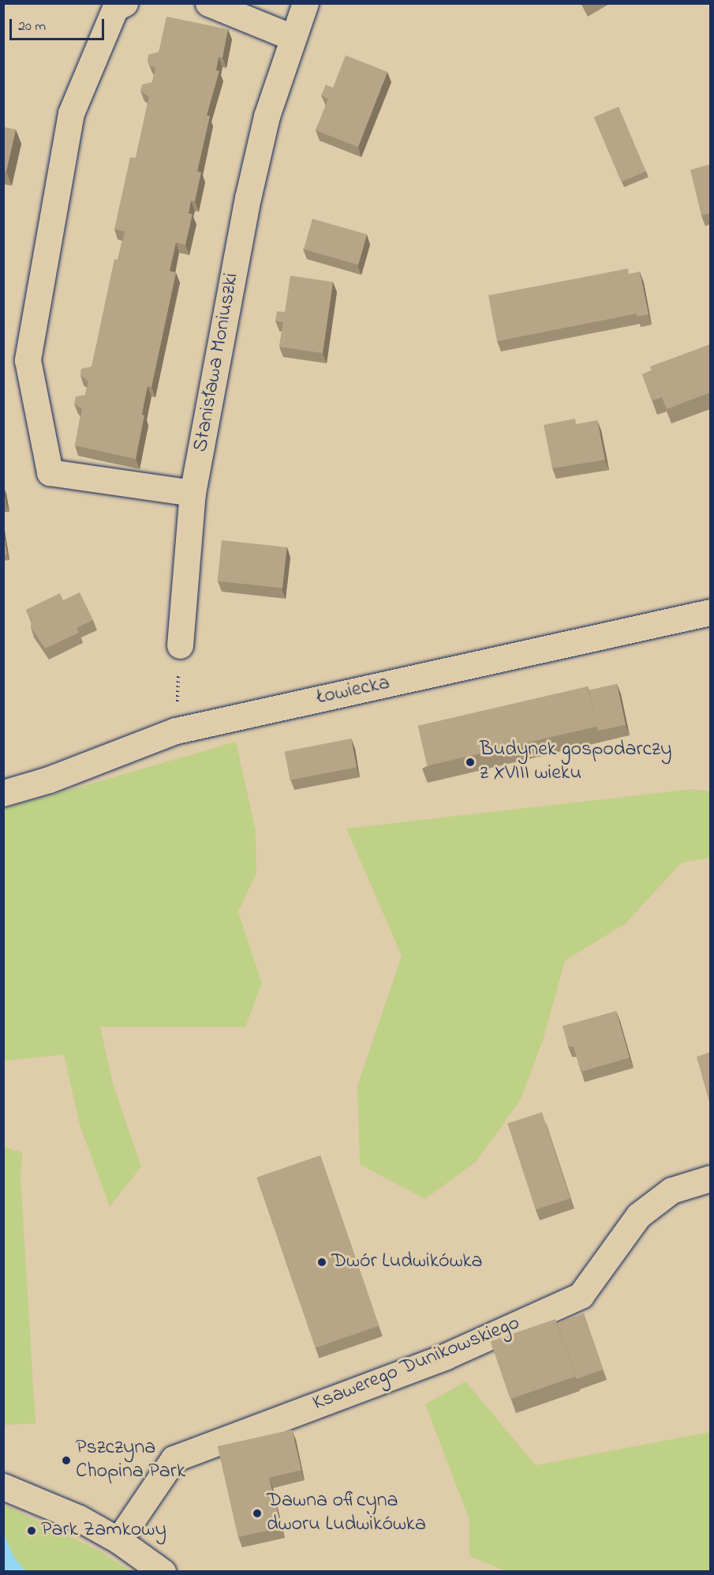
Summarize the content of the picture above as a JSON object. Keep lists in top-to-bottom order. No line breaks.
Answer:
{"streets":{"street":["Stanisława Moniuszki","Łowiecka","Ksawerego Dunikowskiego"]},"places":["Budynek gospodarczy z XVIII wieku","Dwór Ludwikówka","Pszczyna Chopina Park","Dawna oficyna dworu Ludwikówka","Park Zamkowy"],"scale_bar":"20 m"}
